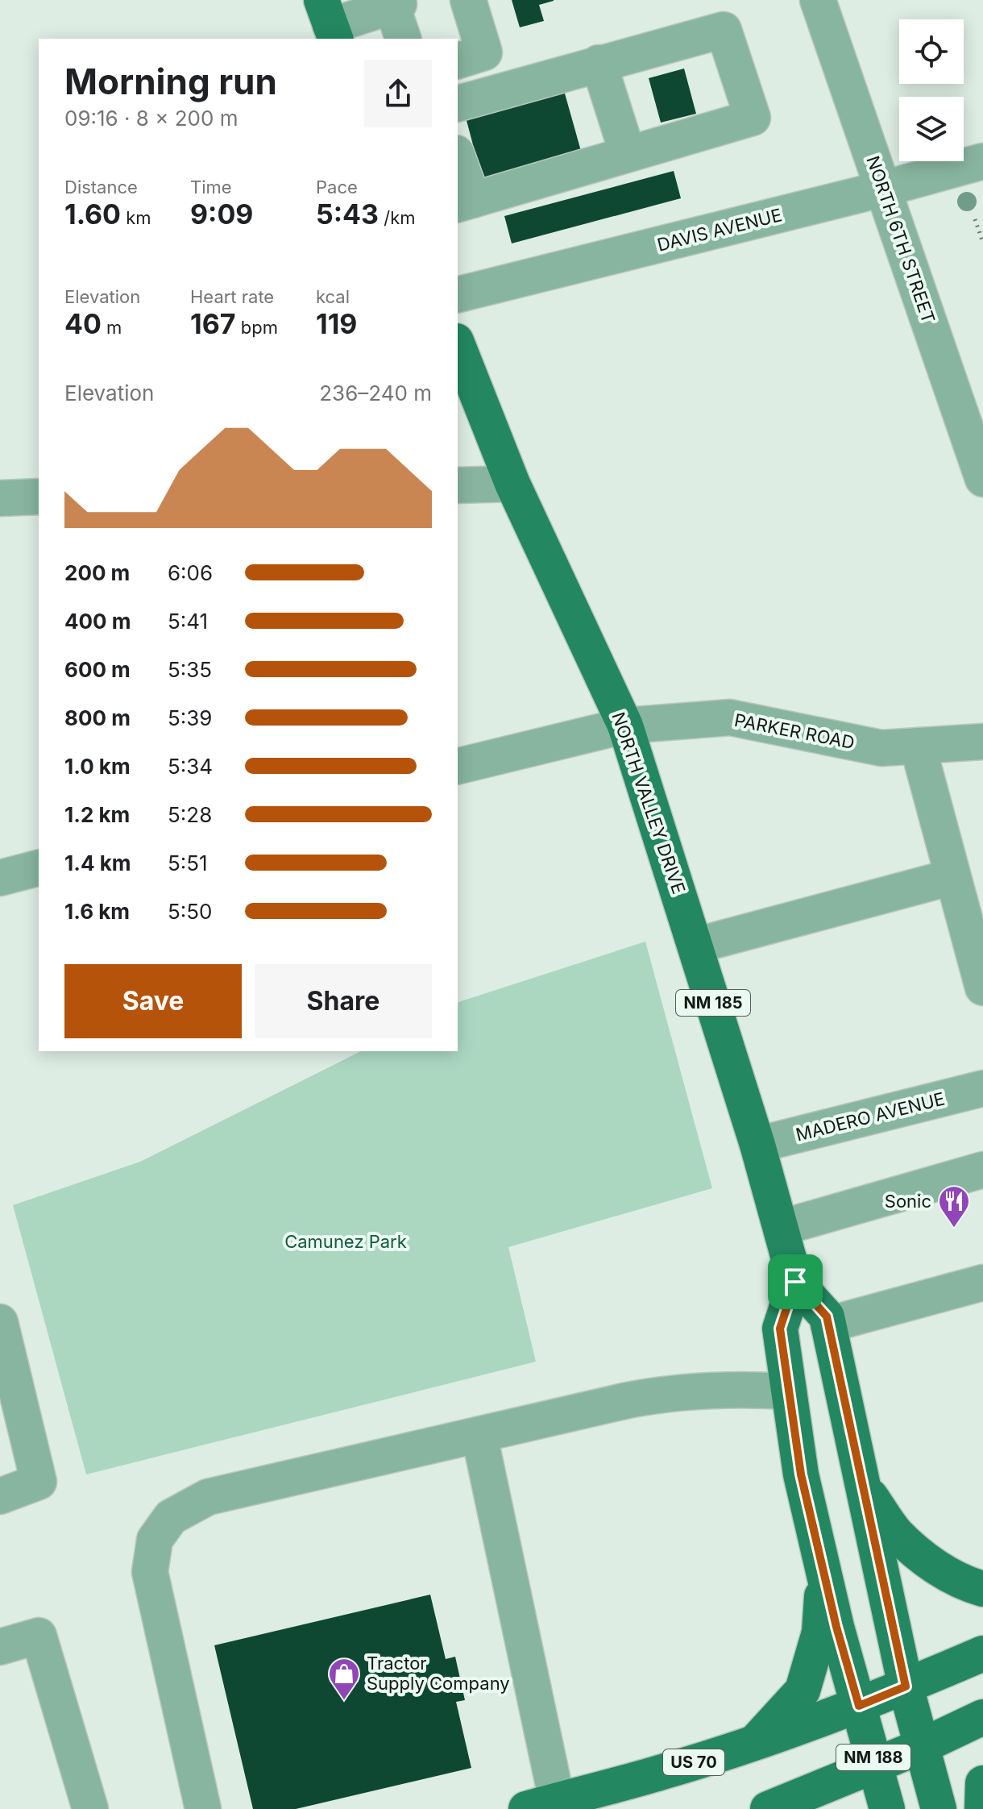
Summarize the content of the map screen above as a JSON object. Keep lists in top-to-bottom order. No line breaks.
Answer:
{"streets":{"main road":["NORTH VALLEY DRIVE","NM 185","NM 188","US 70"],"street":["DAVIS AVENUE","NORTH 6TH STREET","PARKER ROAD","MADERO AVENUE"]},"crossings":[["DAVIS AVENUE","NORTH 6TH STREET"],["PARKER ROAD","NORTH VALLEY DRIVE"],["NORTH VALLEY DRIVE","MADERO AVENUE"],["NORTH VALLEY DRIVE","US 70"],["NM 188","US 70"]],"parks":["Camunez Park"],"places":{"restaurant":["Sonic"],"shop":["Tractor Supply Company"]},"page":{"heading":["Morning run","09:16 · 8 × 200 m"],"stats":[["Distance","1.60 km"],["Time","9:09"],["Pace","5:43 /km"],["Elevation","40 m"],["Heart rate","167 bpm"],["kcal","119"]],"chart":["Elevation","236–240 m"],"list":[{"name":"200 m","note":"6:06"},{"name":"400 m","note":"5:41"},{"name":"600 m","note":"5:35"},{"name":"800 m","note":"5:39"},{"name":"1.0 km","note":"5:34"},{"name":"1.2 km","note":"5:28"},{"name":"1.4 km","note":"5:51"},{"name":"1.6 km","note":"5:50"}],"buttons":["Save","Share"]}}
